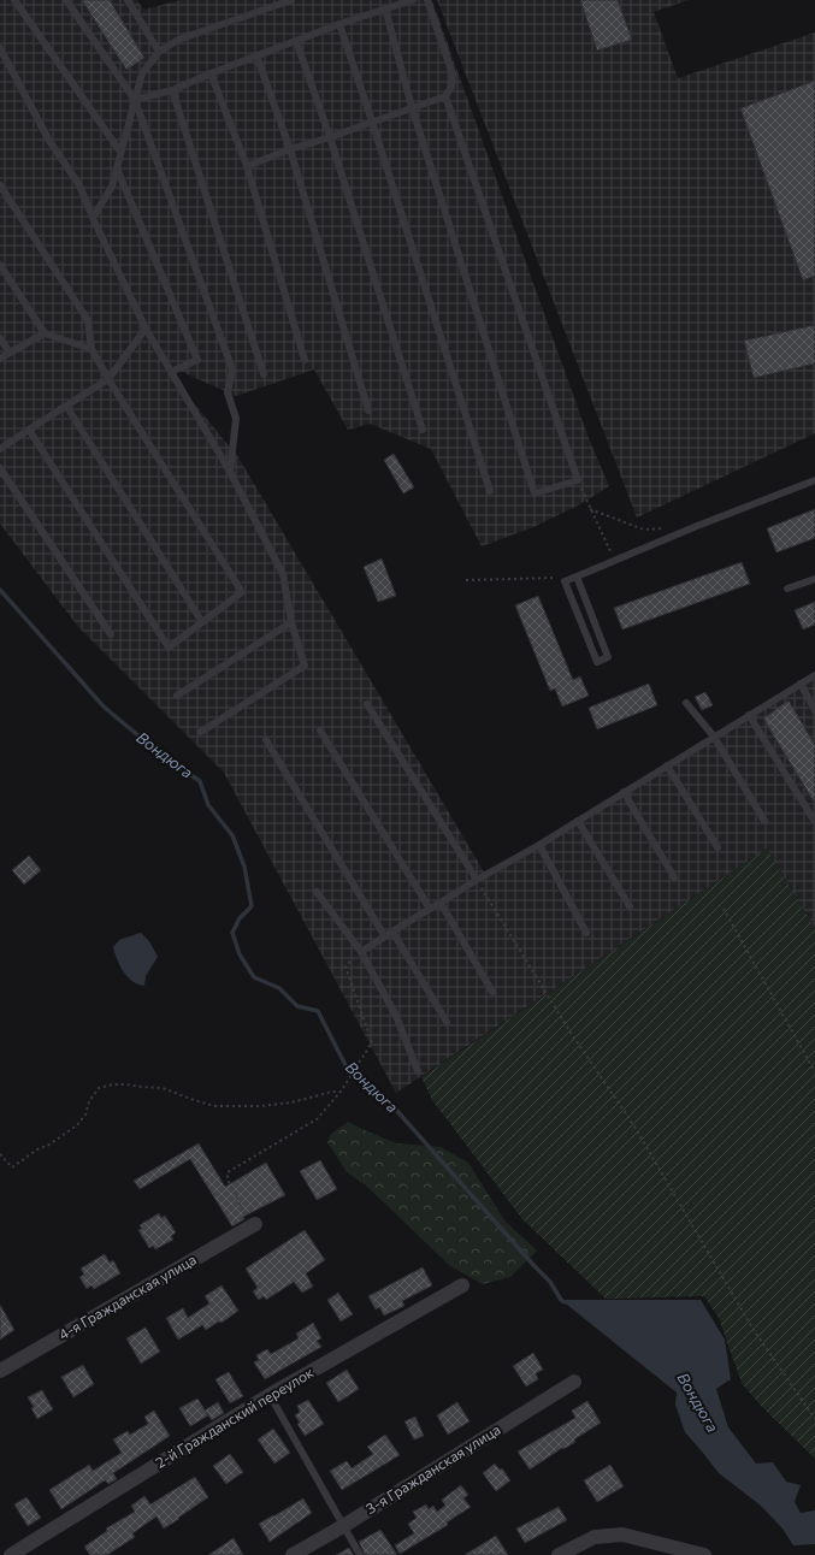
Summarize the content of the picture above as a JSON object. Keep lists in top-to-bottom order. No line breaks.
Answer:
{"streets":{"street":["4-я Гражданская улица","2-й Гражданский переулок","3-я Гражданская улица"]},"water":["Вондюга"]}
